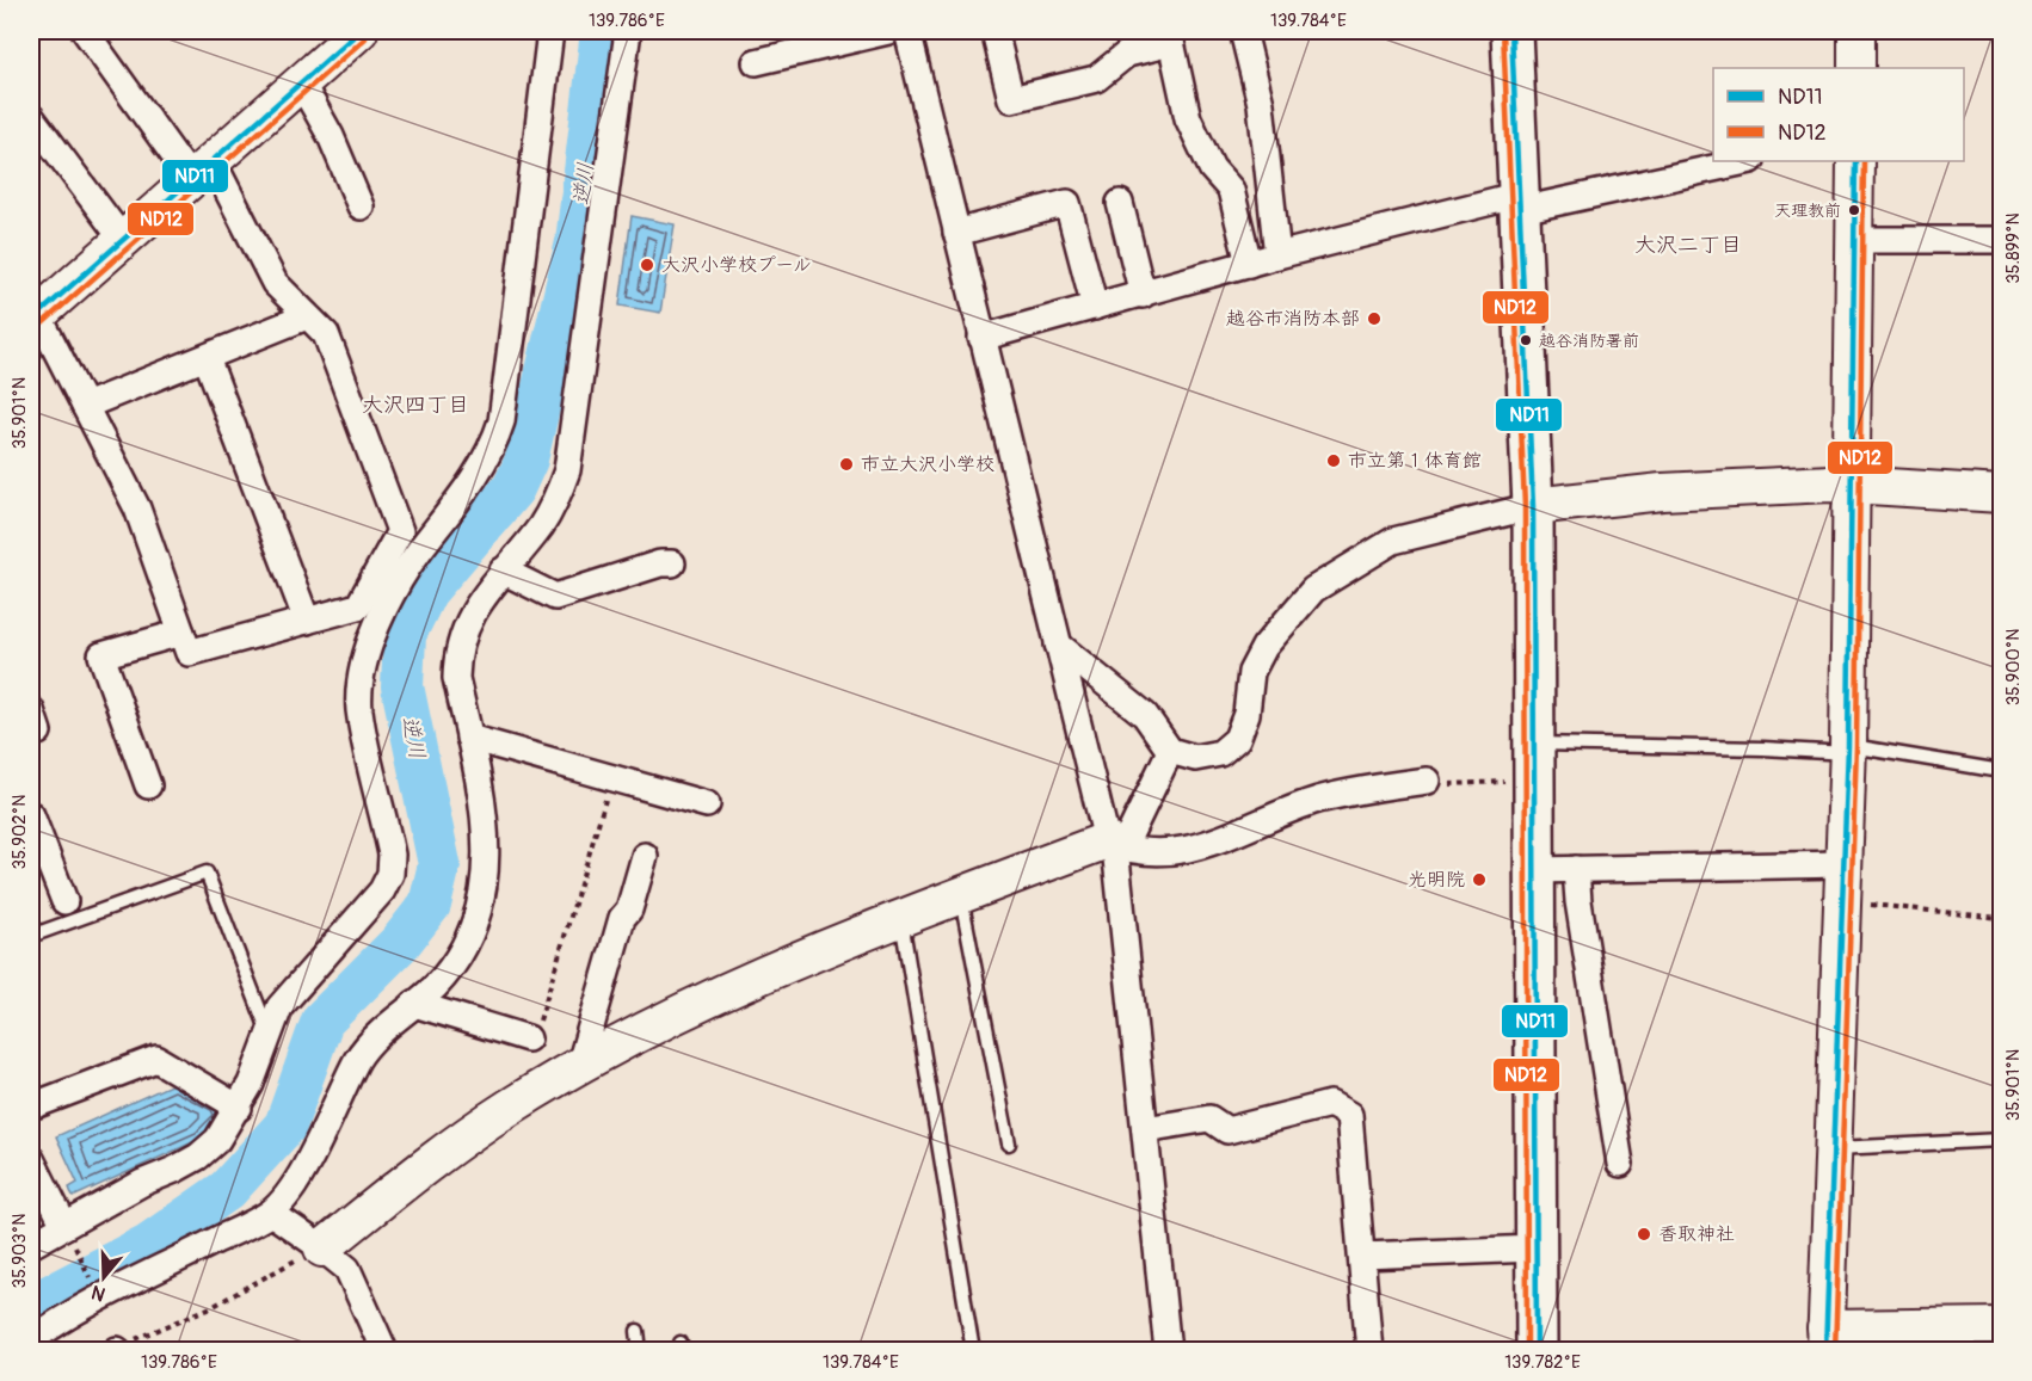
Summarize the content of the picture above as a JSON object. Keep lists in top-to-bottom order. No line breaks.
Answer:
{"districts":["大沢二丁目","大沢四丁目"],"water":["逆川"],"places":["天理教前","大沢小学校プール","越谷市消防本部","越谷消防署前","市立第１体育館","市立大沢小学校","光明院","香取神社"],"lines":["transit line ND11","transit line ND12"],"legend":["ND11","ND12"],"north":"bottom","coordinates":["139.786°E","139.784°E","35.899°N","35.901°N","35.900°N","35.902°N","35.903°N","139.782°E"]}
